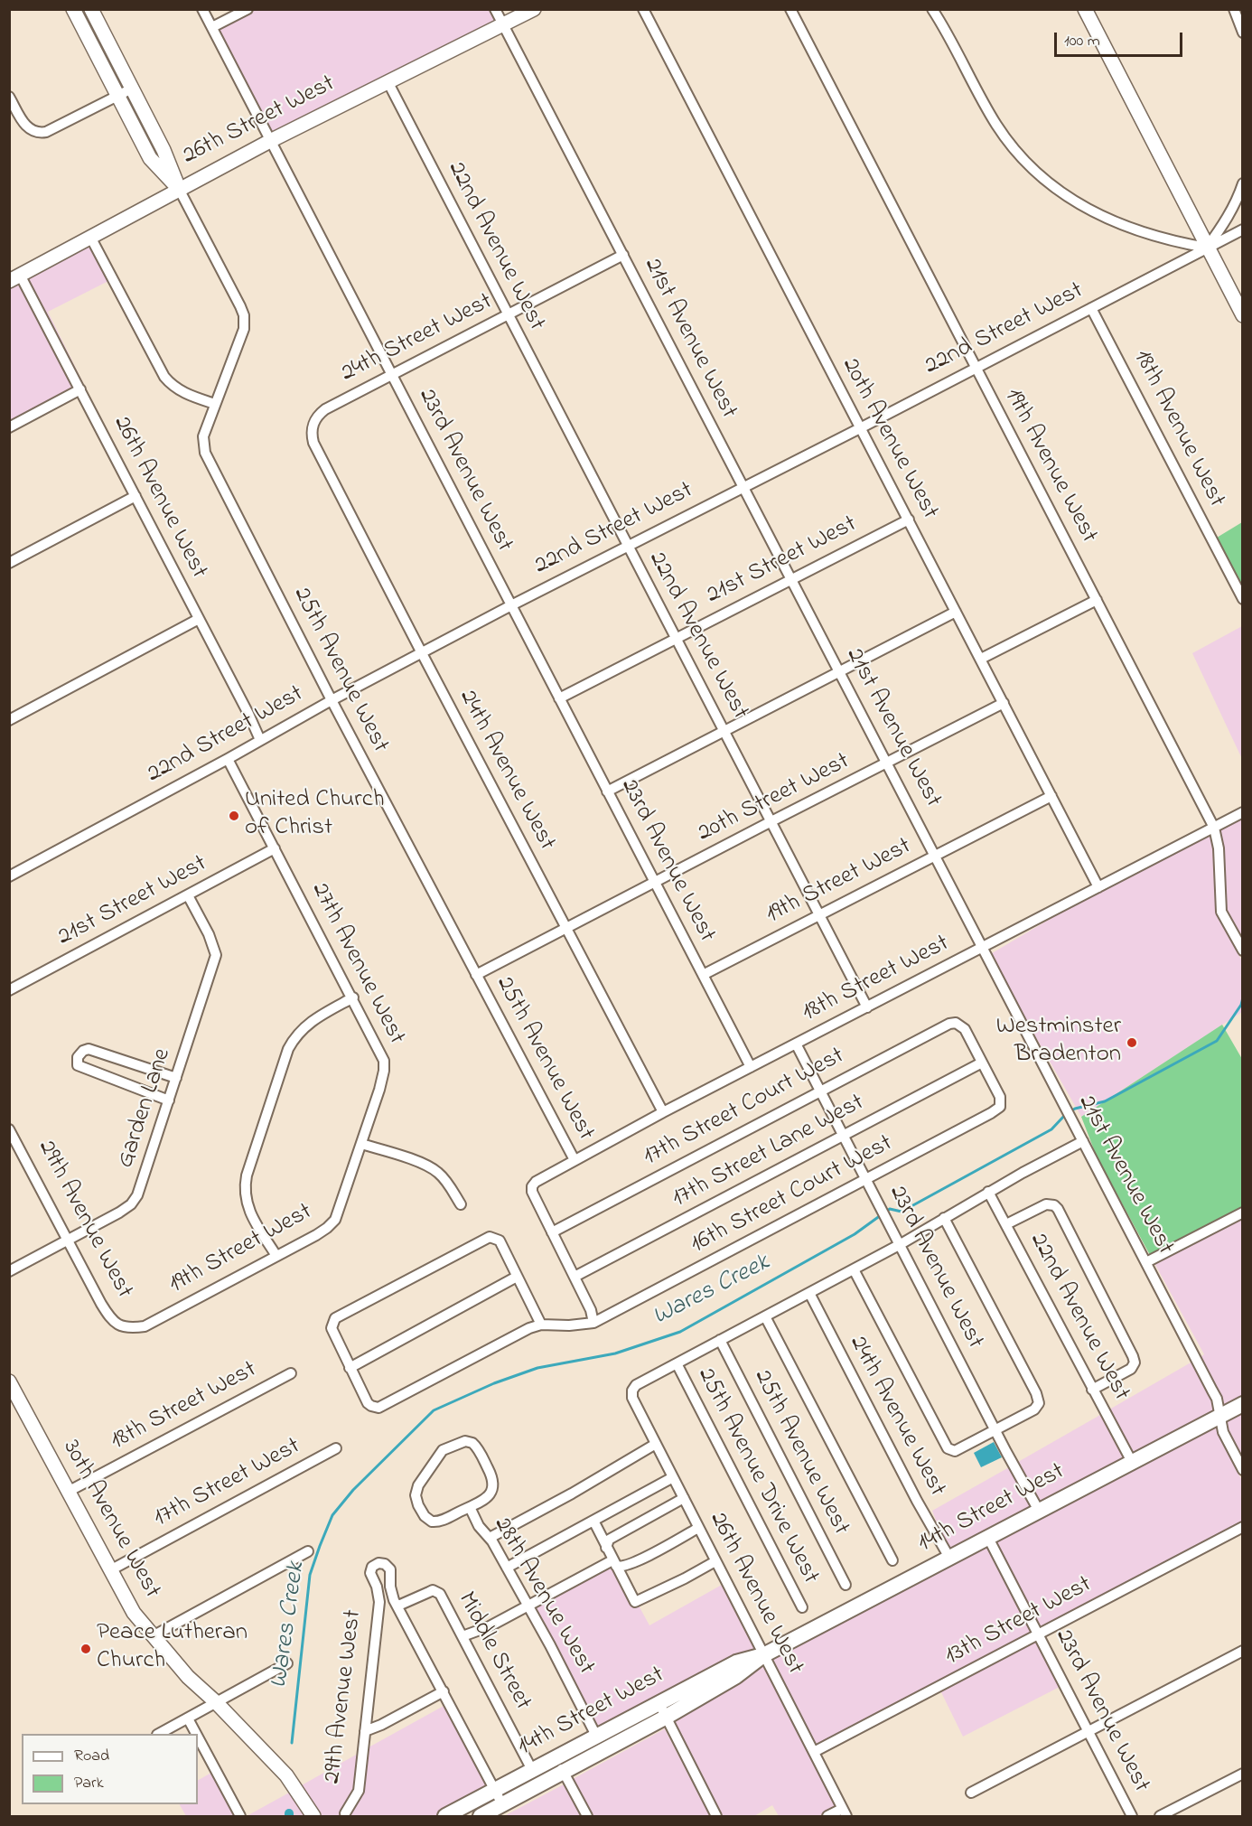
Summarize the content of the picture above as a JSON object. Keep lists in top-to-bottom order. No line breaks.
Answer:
{"streets":{"main road":["14th Street West"],"street":["26th Street West","22nd Avenue West","22nd Street West","24th Street West","21st Avenue West","18th Avenue West","20th Avenue West","19th Avenue West","23rd Avenue West","26th Avenue West","21st Street West","25th Avenue West","24th Avenue West","20th Street West","19th Street West","27th Avenue West","18th Street West","17th Street Court West","Garden Lane","17th Street Lane West","16th Street Court West","29th Avenue West","25th Avenue Drive West","17th Street West","30th Avenue West","28th Avenue West","13th Street West","Middle Street"]},"crossings":[["26th Street West","22nd Avenue West"],["26th Street West","21st Avenue West"],["26th Street West","23rd Avenue West"],["26th Street West","26th Avenue West"],["26th Street West","25th Avenue West"],["22nd Avenue West","22nd Street West"],["22nd Avenue West","24th Street West"],["22nd Avenue West","21st Street West"],["22nd Avenue West","20th Street West"],["22nd Avenue West","19th Street West"],["22nd Avenue West","18th Street West"],["22nd Avenue West","14th Street West"],["22nd Street West","21st Avenue West"],["22nd Street West","18th Avenue West"],["22nd Street West","20th Avenue West"],["22nd Street West","19th Avenue West"],["22nd Street West","23rd Avenue West"],["22nd Street West","26th Avenue West"],["22nd Street West","25th Avenue West"],["22nd Street West","24th Avenue West"],["22nd Street West","27th Avenue West"],["24th Street West","21st Avenue West"],["24th Street West","23rd Avenue West"],["24th Street West","24th Avenue West"],["21st Avenue West","21st Street West"],["21st Avenue West","20th Street West"],["21st Avenue West","19th Street West"],["21st Avenue West","18th Street West"],["21st Avenue West","14th Street West"],["20th Avenue West","21st Street West"],["20th Avenue West","20th Street West"],["20th Avenue West","19th Street West"],["20th Avenue West","18th Street West"],["19th Avenue West","18th Street West"],["23rd Avenue West","21st Street West"],["23rd Avenue West","20th Street West"],["23rd Avenue West","19th Street West"],["23rd Avenue West","18th Street West"],["23rd Avenue West","17th Street Court West"],["23rd Avenue West","17th Street Lane West"],["23rd Avenue West","16th Street Court West"],["23rd Avenue West","14th Street West"],["23rd Avenue West","13th Street West"],["26th Avenue West","25th Avenue Drive West"],["26th Avenue West","14th Street West"],["26th Avenue West","13th Street West"],["21st Street West","27th Avenue West"],["21st Street West","Garden Lane"],["25th Avenue West","20th Street West"],["25th Avenue West","18th Street West"],["24th Avenue West","20th Street West"],["24th Avenue West","18th Street West"],["24th Avenue West","14th Street West"],["19th Street West","27th Avenue West"],["19th Street West","29th Avenue West"],["18th Street West","17th Street Court West"],["18th Street West","30th Avenue West"],["17th Street Court West","17th Street Lane West"],["17th Street Court West","16th Street Court West"],["Garden Lane","29th Avenue West"],["17th Street Lane West","16th Street Court West"],["17th Street West","30th Avenue West"],["14th Street West","28th Avenue West"],["14th Street West","Middle Street"]],"water":["Wares Creek"],"places":["United Church of Christ","Westminster Bradenton","Peace Lutheran Church"],"legend":["Road","Park"],"scale_bar":"100 m"}
